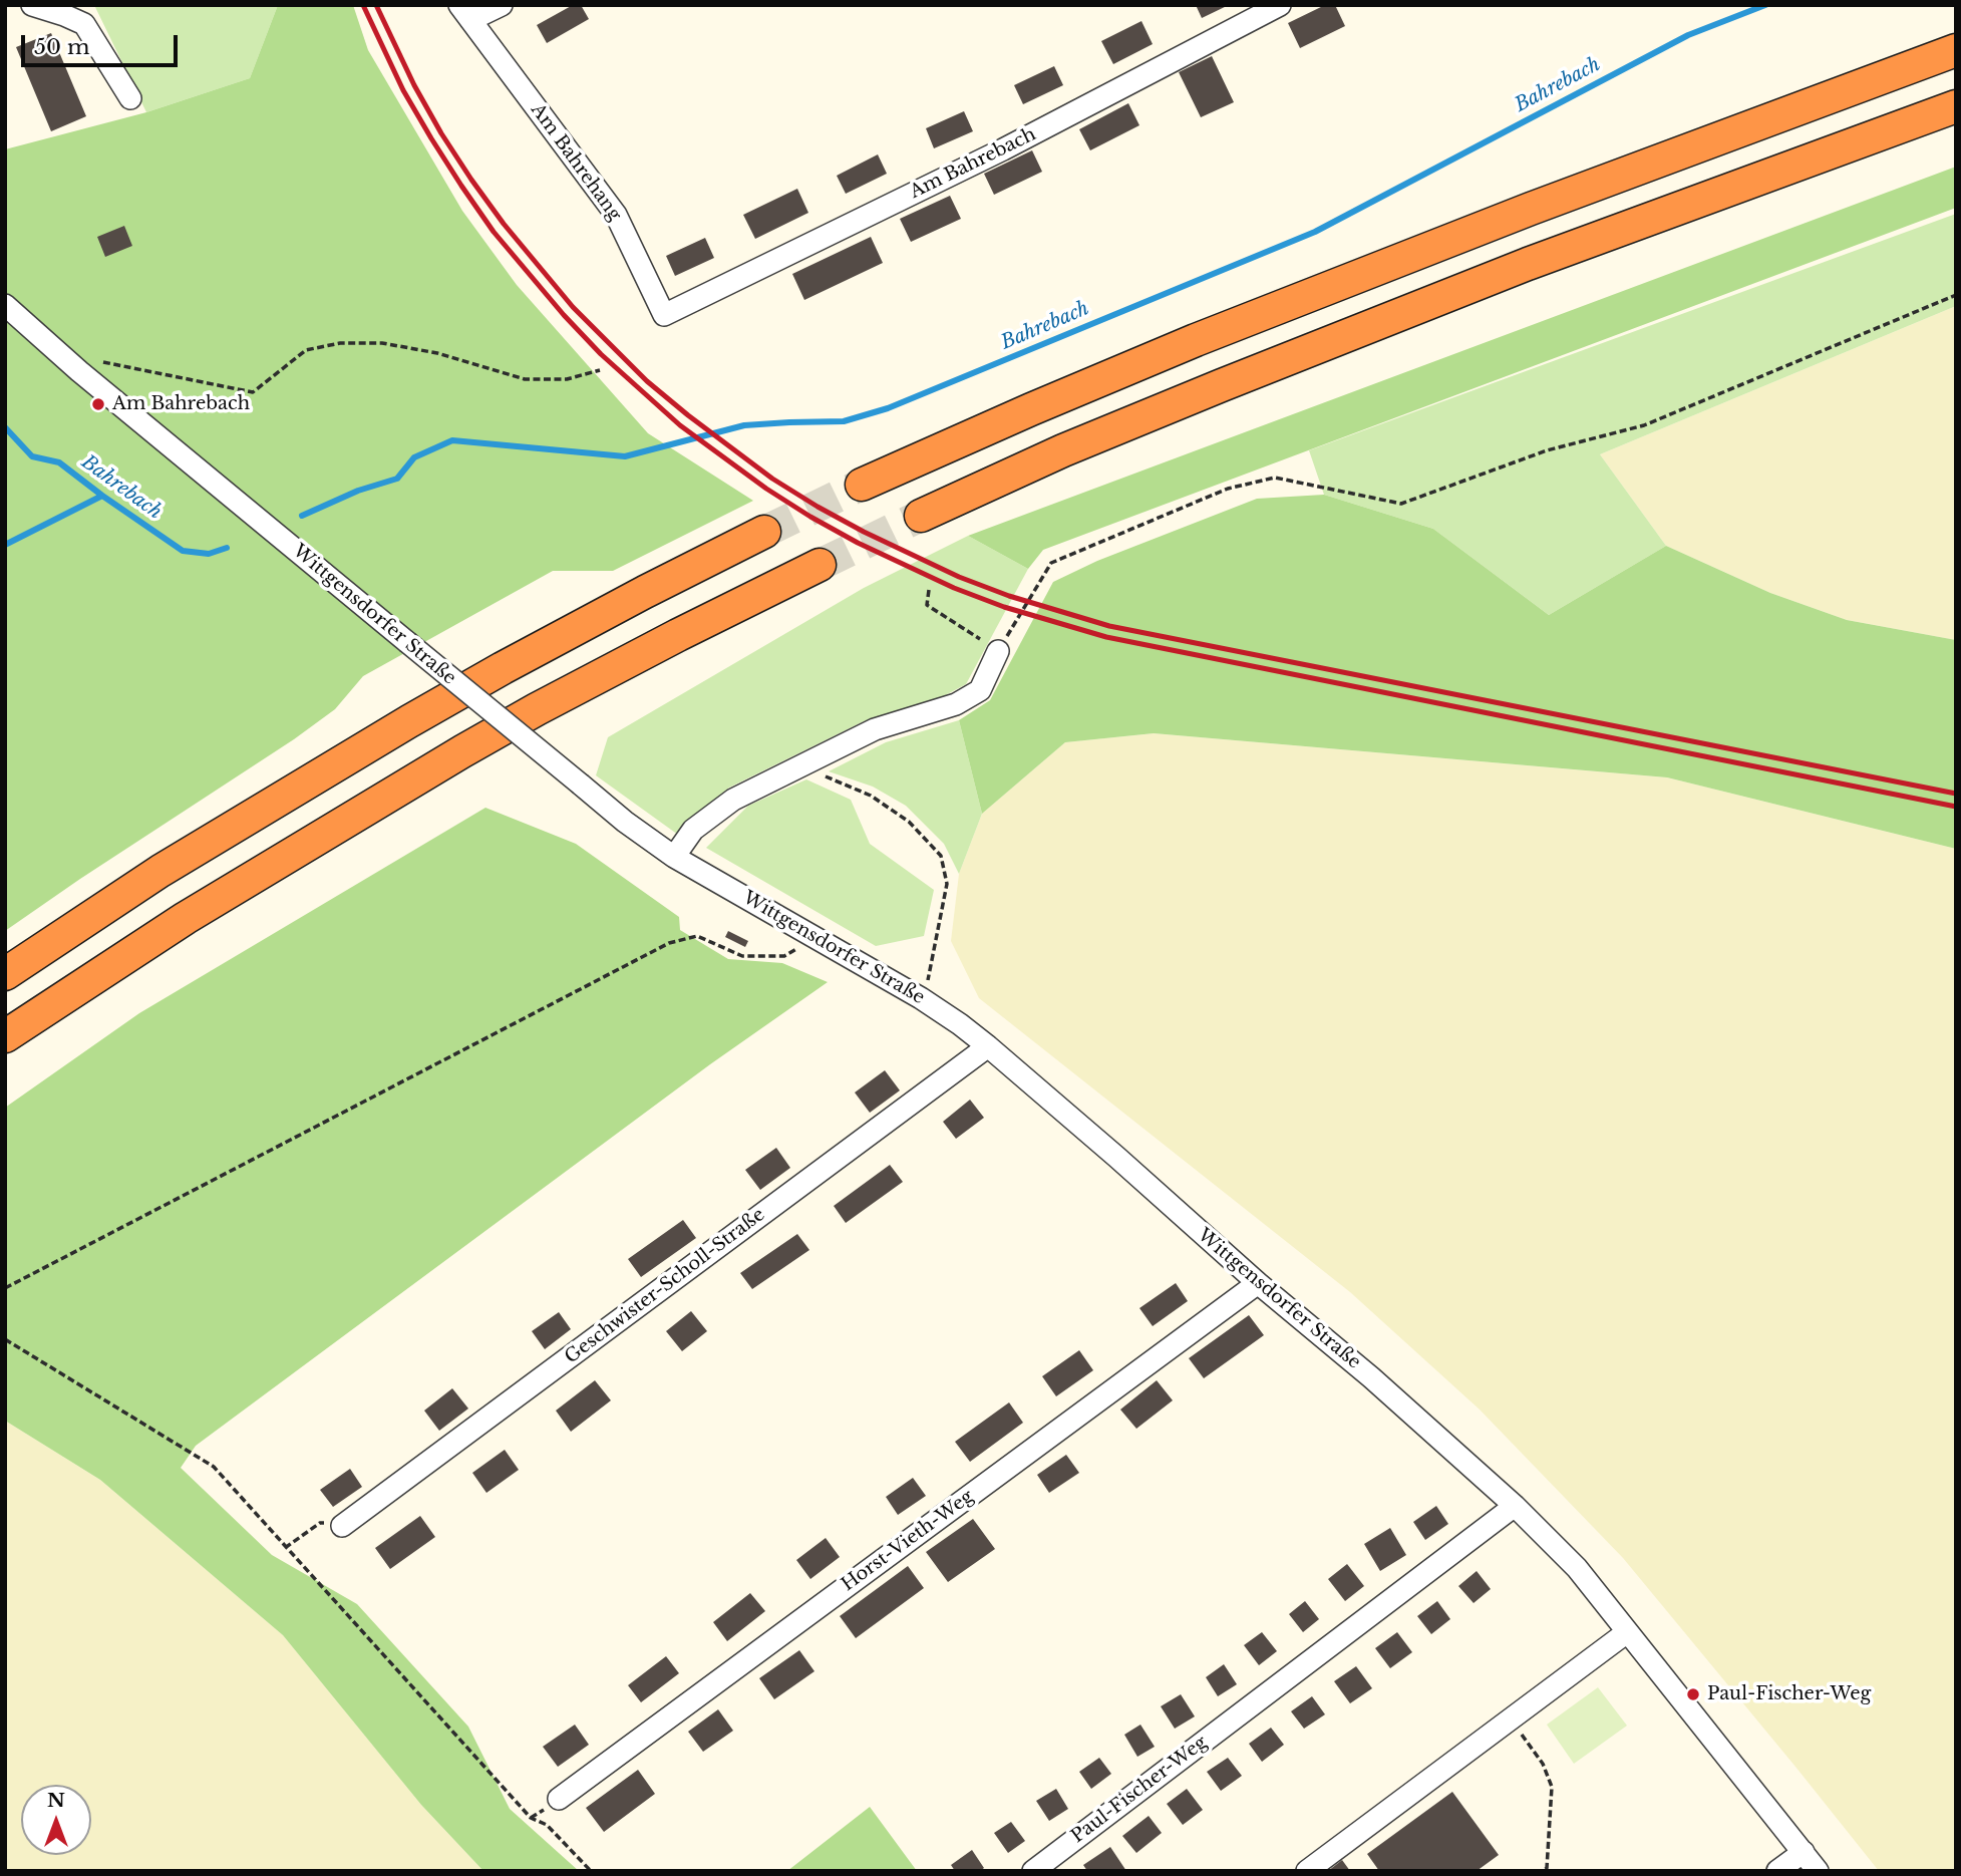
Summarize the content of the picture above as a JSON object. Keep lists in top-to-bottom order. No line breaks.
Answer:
{"streets":{"street":["Am Bahrehang","Am Bahrebach","Wittgensdorfer Straße","Geschwister-Scholl-Straße","Horst-Vieth-Weg","Paul-Fischer-Weg"]},"crossings":[["Am Bahrehang","Am Bahrebach"],["Wittgensdorfer Straße","Geschwister-Scholl-Straße"],["Wittgensdorfer Straße","Horst-Vieth-Weg"],["Wittgensdorfer Straße","Paul-Fischer-Weg"]],"water":["Bahrebach"],"places":["Am Bahrebach","Paul-Fischer-Weg"],"scale_bar":"50 m","north":"top"}
